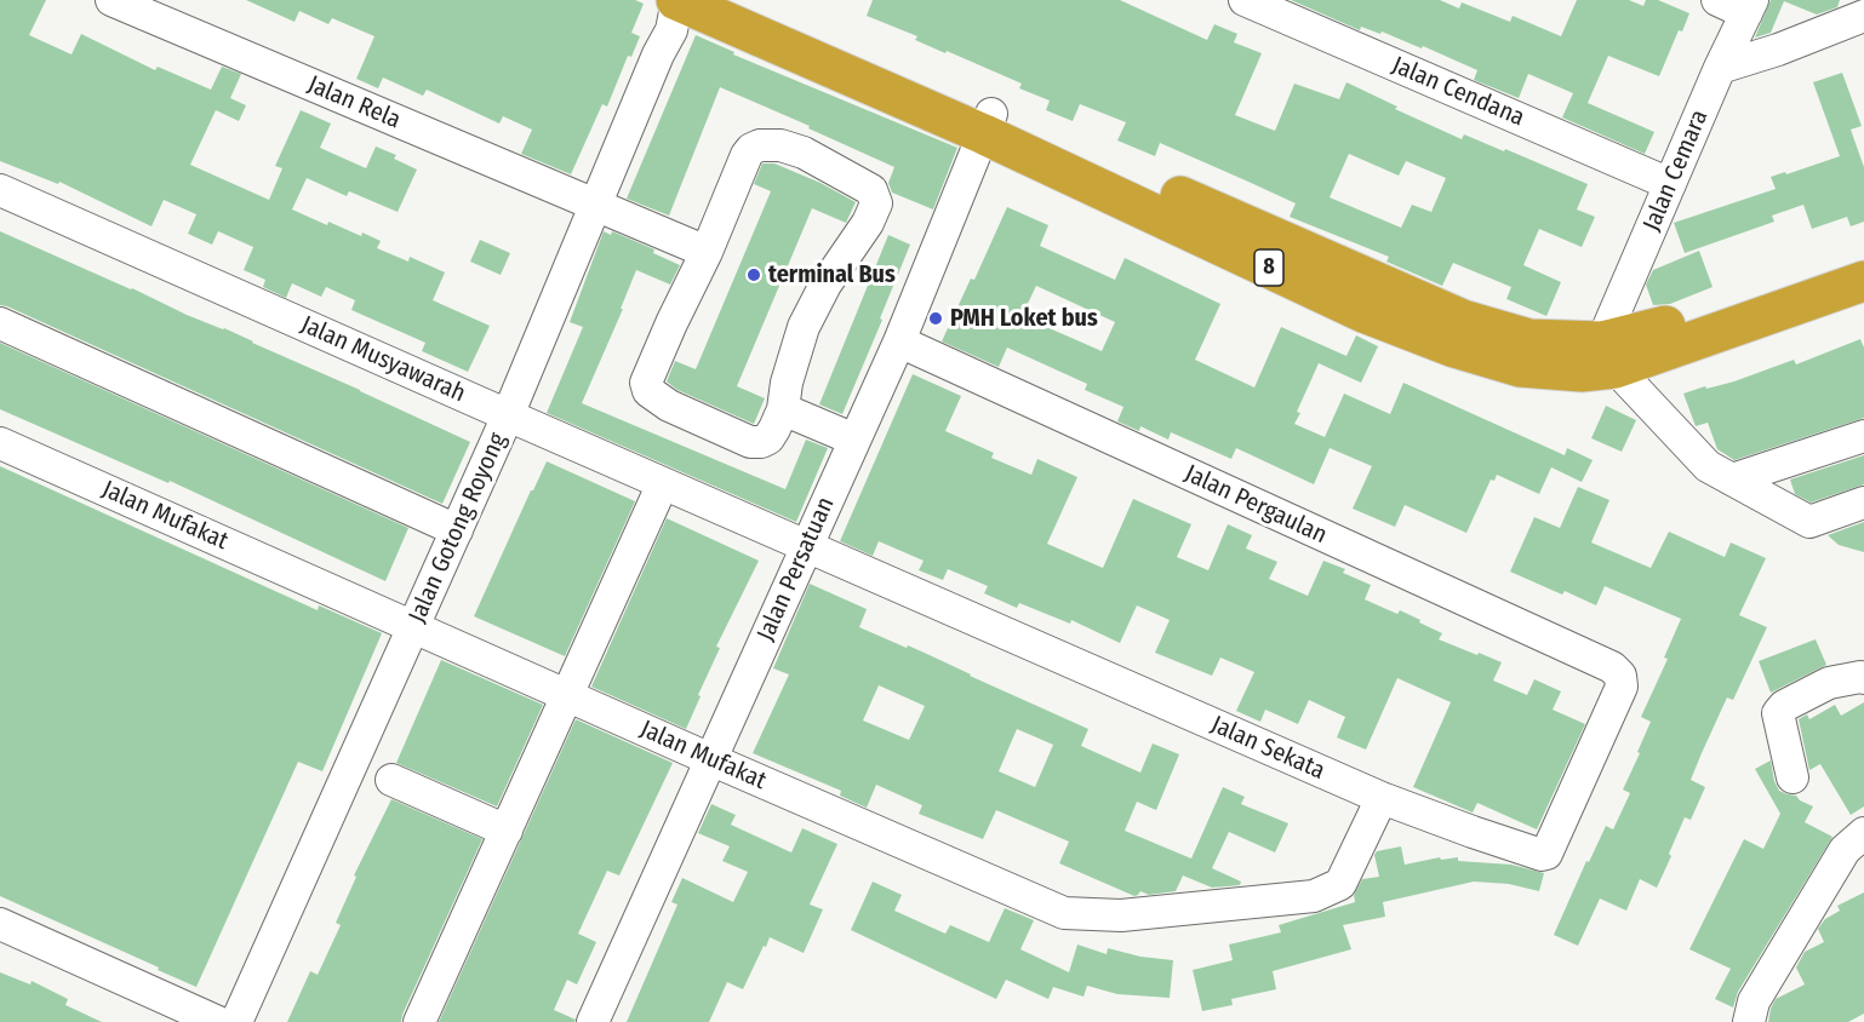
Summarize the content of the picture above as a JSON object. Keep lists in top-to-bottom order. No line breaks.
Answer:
{"streets":{"highway":["8"],"street":["Jalan Cendana","Jalan Rela","Jalan Cemara","Jalan Musyawarah","Jalan Pergaulan","Jalan Mufakat","Jalan Gotong Royong","Jalan Persatuan","Jalan Sekata"]},"crossings":[["Jalan Cendana","Jalan Cemara"],["Jalan Rela","Jalan Gotong Royong"],["Jalan Cemara","8"],["8","Jalan Gotong Royong"],["8","Jalan Persatuan"],["Jalan Musyawarah","Jalan Gotong Royong"],["Jalan Musyawarah","Jalan Persatuan"],["Jalan Musyawarah","Jalan Sekata"],["Jalan Pergaulan","Jalan Persatuan"],["Jalan Pergaulan","Jalan Sekata"],["Jalan Mufakat","Jalan Gotong Royong"],["Jalan Mufakat","Jalan Persatuan"],["Jalan Mufakat","Jalan Sekata"],["Jalan Persatuan","Jalan Sekata"]],"places":["terminal Bus","PMH Loket bus"]}
